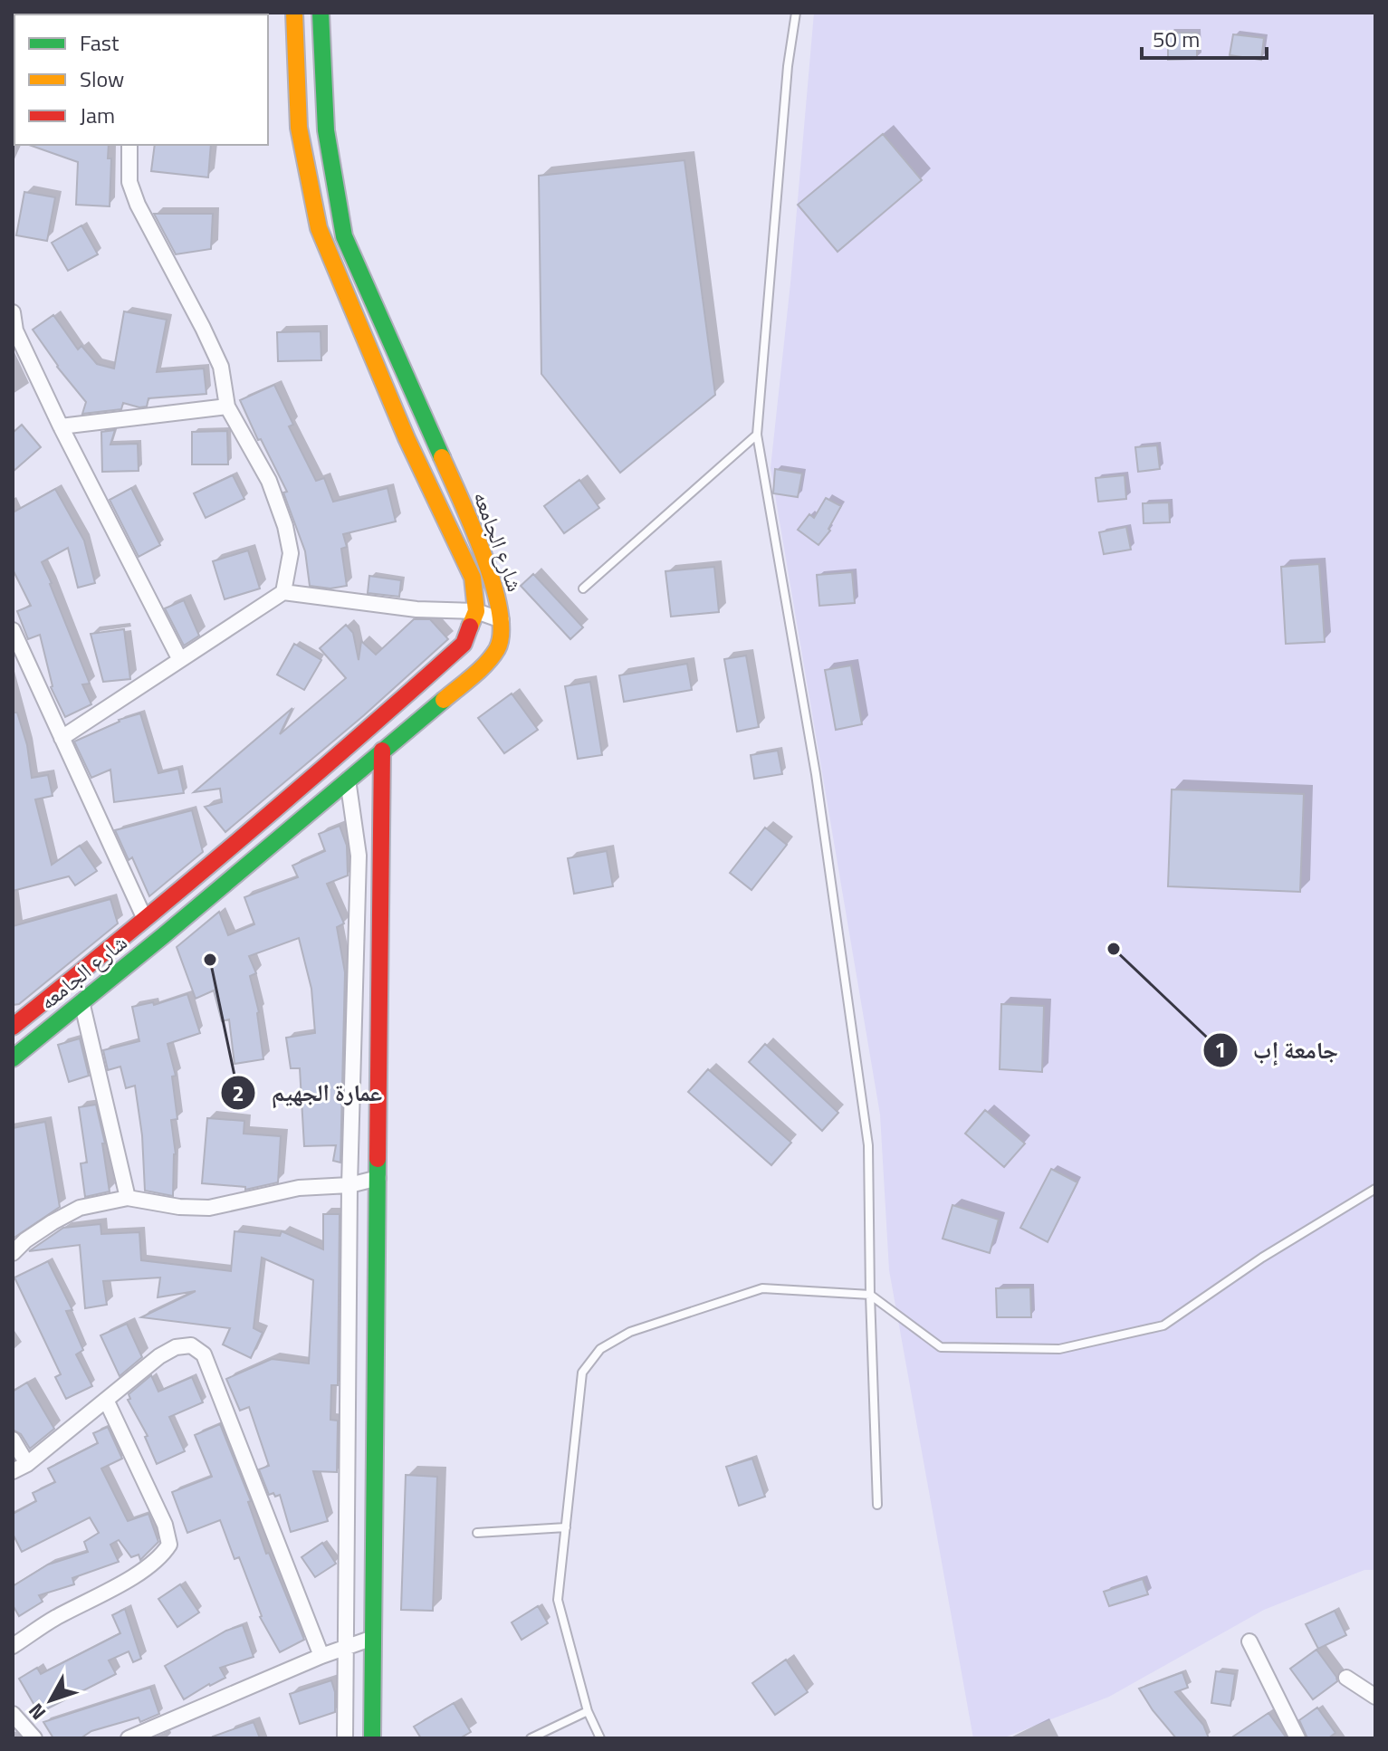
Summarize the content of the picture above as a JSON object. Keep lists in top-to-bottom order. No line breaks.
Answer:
{"streets":{"street":["شارع الجامعه"]},"places":["جامعة إب","عمارة الجهيم"],"legend":["Fast","Slow","Jam"],"scale_bar":"50 m","north":"bottom left"}
